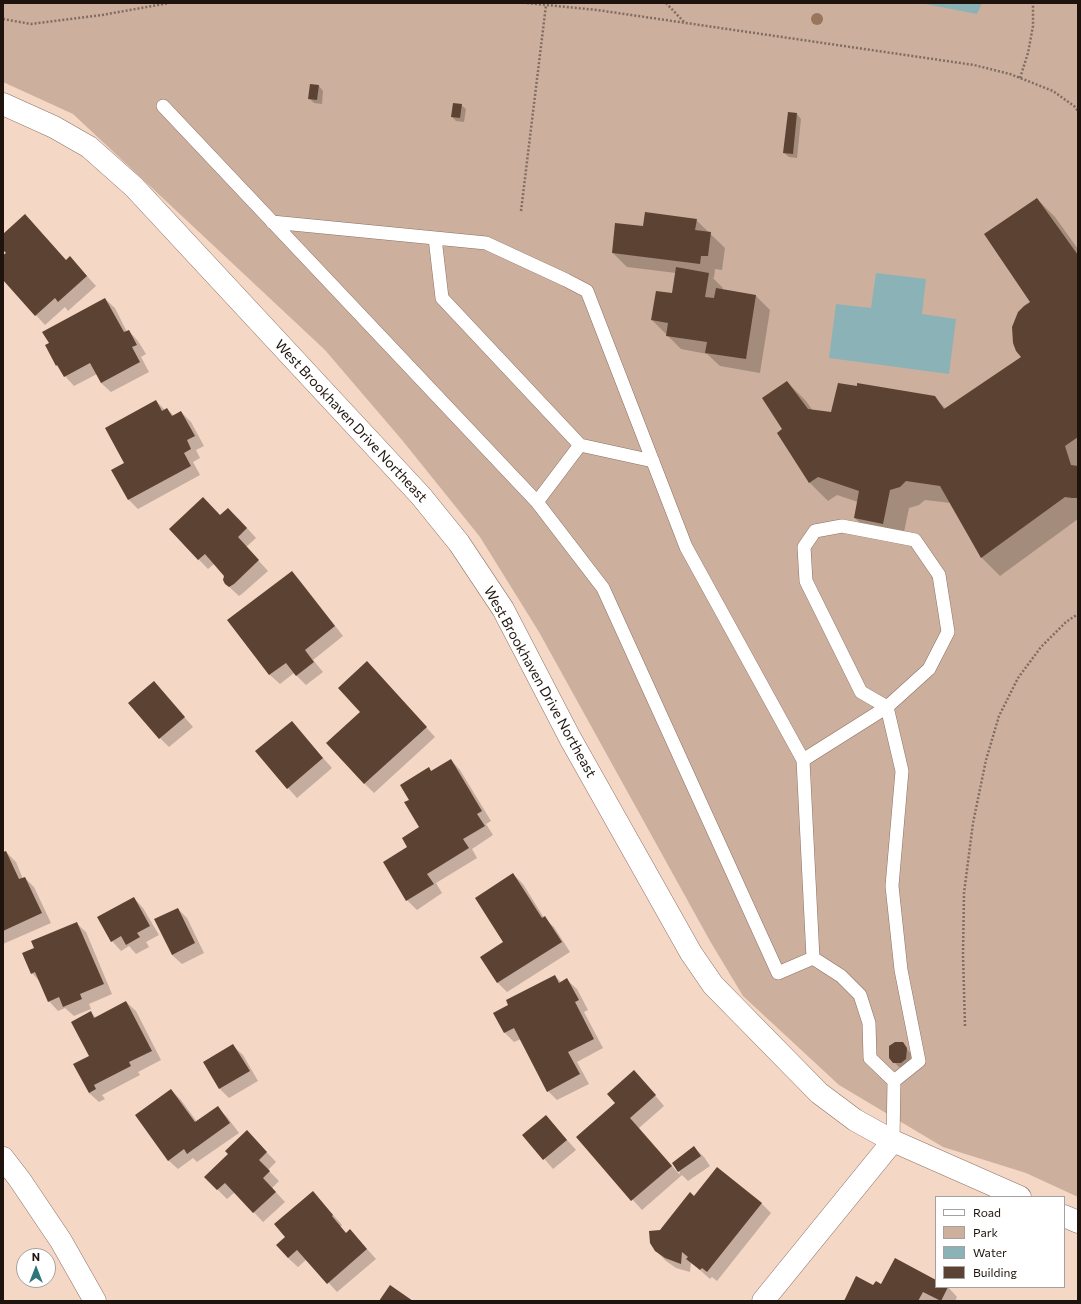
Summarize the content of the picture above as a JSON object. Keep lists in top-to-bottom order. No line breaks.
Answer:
{"streets":{"street":["West Brookhaven Drive Northeast"]},"legend":["Road","Park","Water","Building"],"north":"top"}
